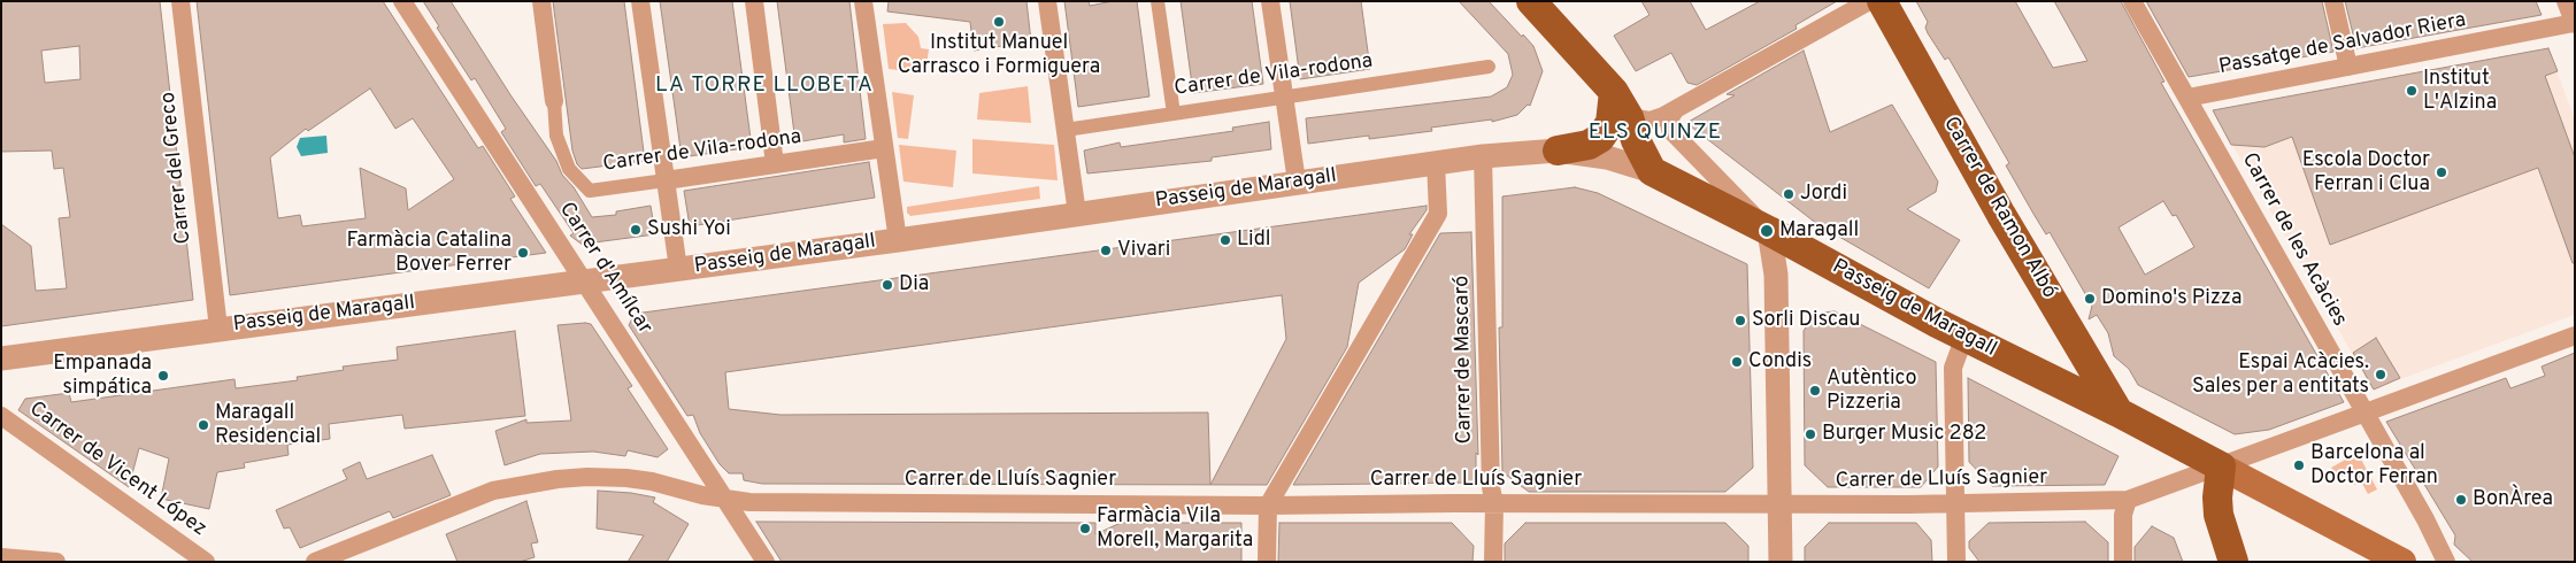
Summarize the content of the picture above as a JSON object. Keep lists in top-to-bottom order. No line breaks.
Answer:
{"streets":{"main road":["Passeig de Maragall","Carrer de Ramon Albó"],"street":["Passatge de Salvador Riera","Carrer de Vila-rodona","Carrer del Greco","Carrer de les Acàcies","Carrer d'Amílcar","Carrer de Mascaró","Carrer de Vicent López","Carrer de Lluís Sagnier"]},"crossings":[["Passatge de Salvador Riera","Carrer de les Acàcies"],["Carrer del Greco","Passeig de Maragall"],["Passeig de Maragall","Carrer de Ramon Albó"],["Passeig de Maragall","Carrer d'Amílcar"],["Passeig de Maragall","Carrer de Mascaró"],["Passeig de Maragall","Carrer de Lluís Sagnier"],["Carrer de les Acàcies","Carrer de Lluís Sagnier"],["Carrer d'Amílcar","Carrer de Lluís Sagnier"],["Carrer de Mascaró","Carrer de Lluís Sagnier"]],"districts":["LA TORRE LLOBETA","ELS QUINZE"],"places":["Institut Manuel Carrasco i Formiguera","Institut L'Alzina","Escola Doctor Ferran i Clua","Jordi","Sushi Yoi","Maragall","Lidl","Vivari","Farmàcia Catalina Bover Ferrer","Dia","Domino's Pizza","Sorli Discau","Condis","Espai Acàcies. Sales per a entitats","Empanada simpática","Autèntico Pizzeria","Maragall Residencial","Burger Music 282","Barcelona al Doctor Ferran","BonÀrea","Farmàcia Vila Morell, Margarita"]}
